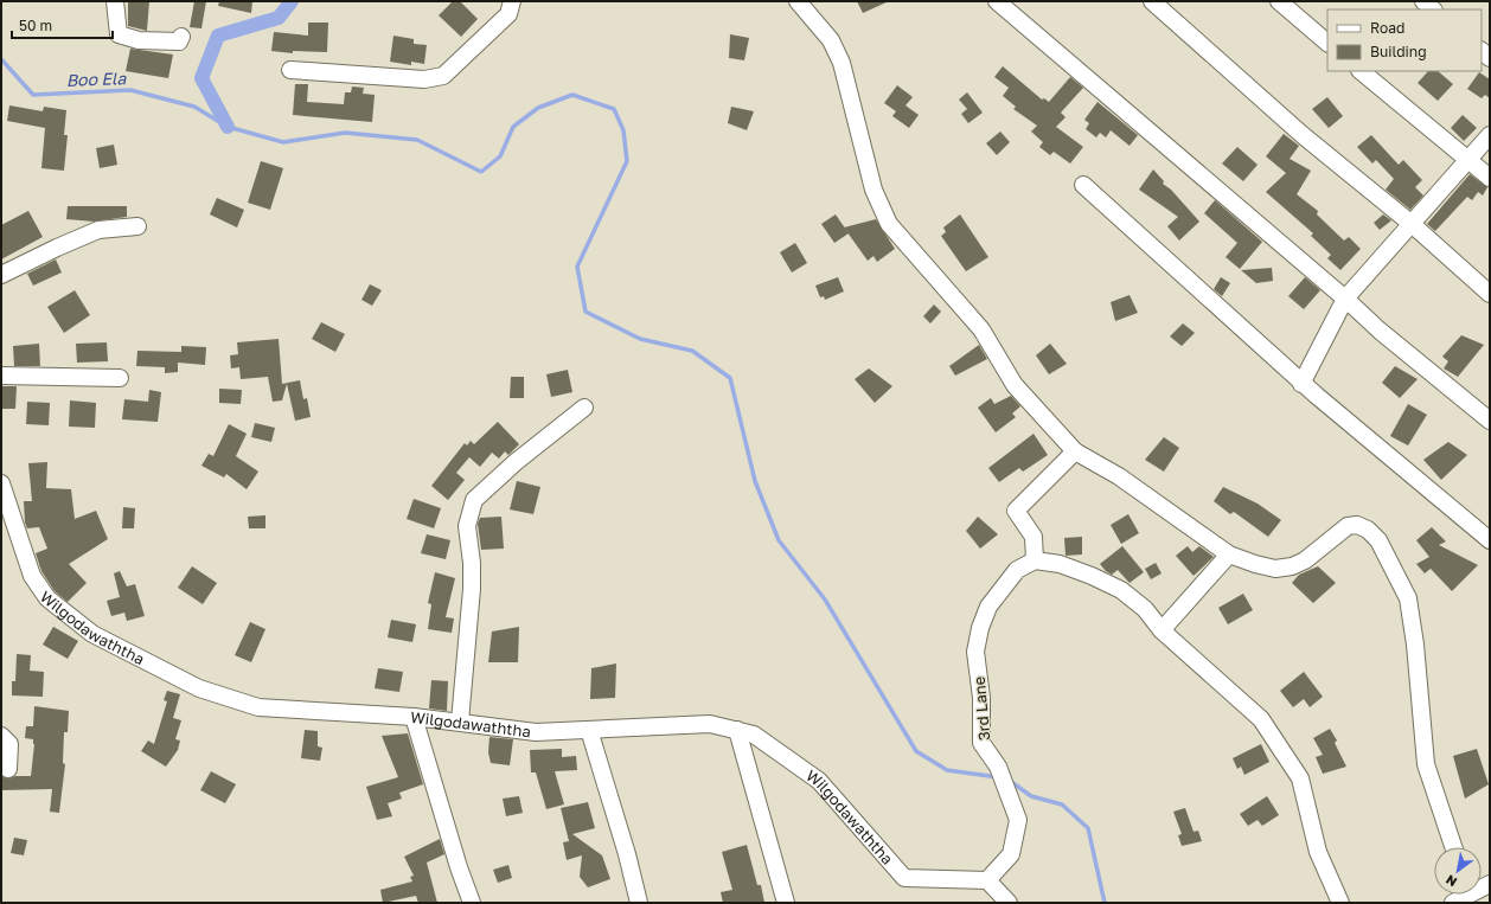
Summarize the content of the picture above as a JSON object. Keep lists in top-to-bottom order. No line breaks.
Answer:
{"streets":{"street":["Wilgodawaththa","3rd Lane"]},"crossings":[["Wilgodawaththa","3rd Lane"]],"water":["Boo Ela"],"legend":["Road","Building"],"scale_bar":"50 m","north":"bottom left"}
